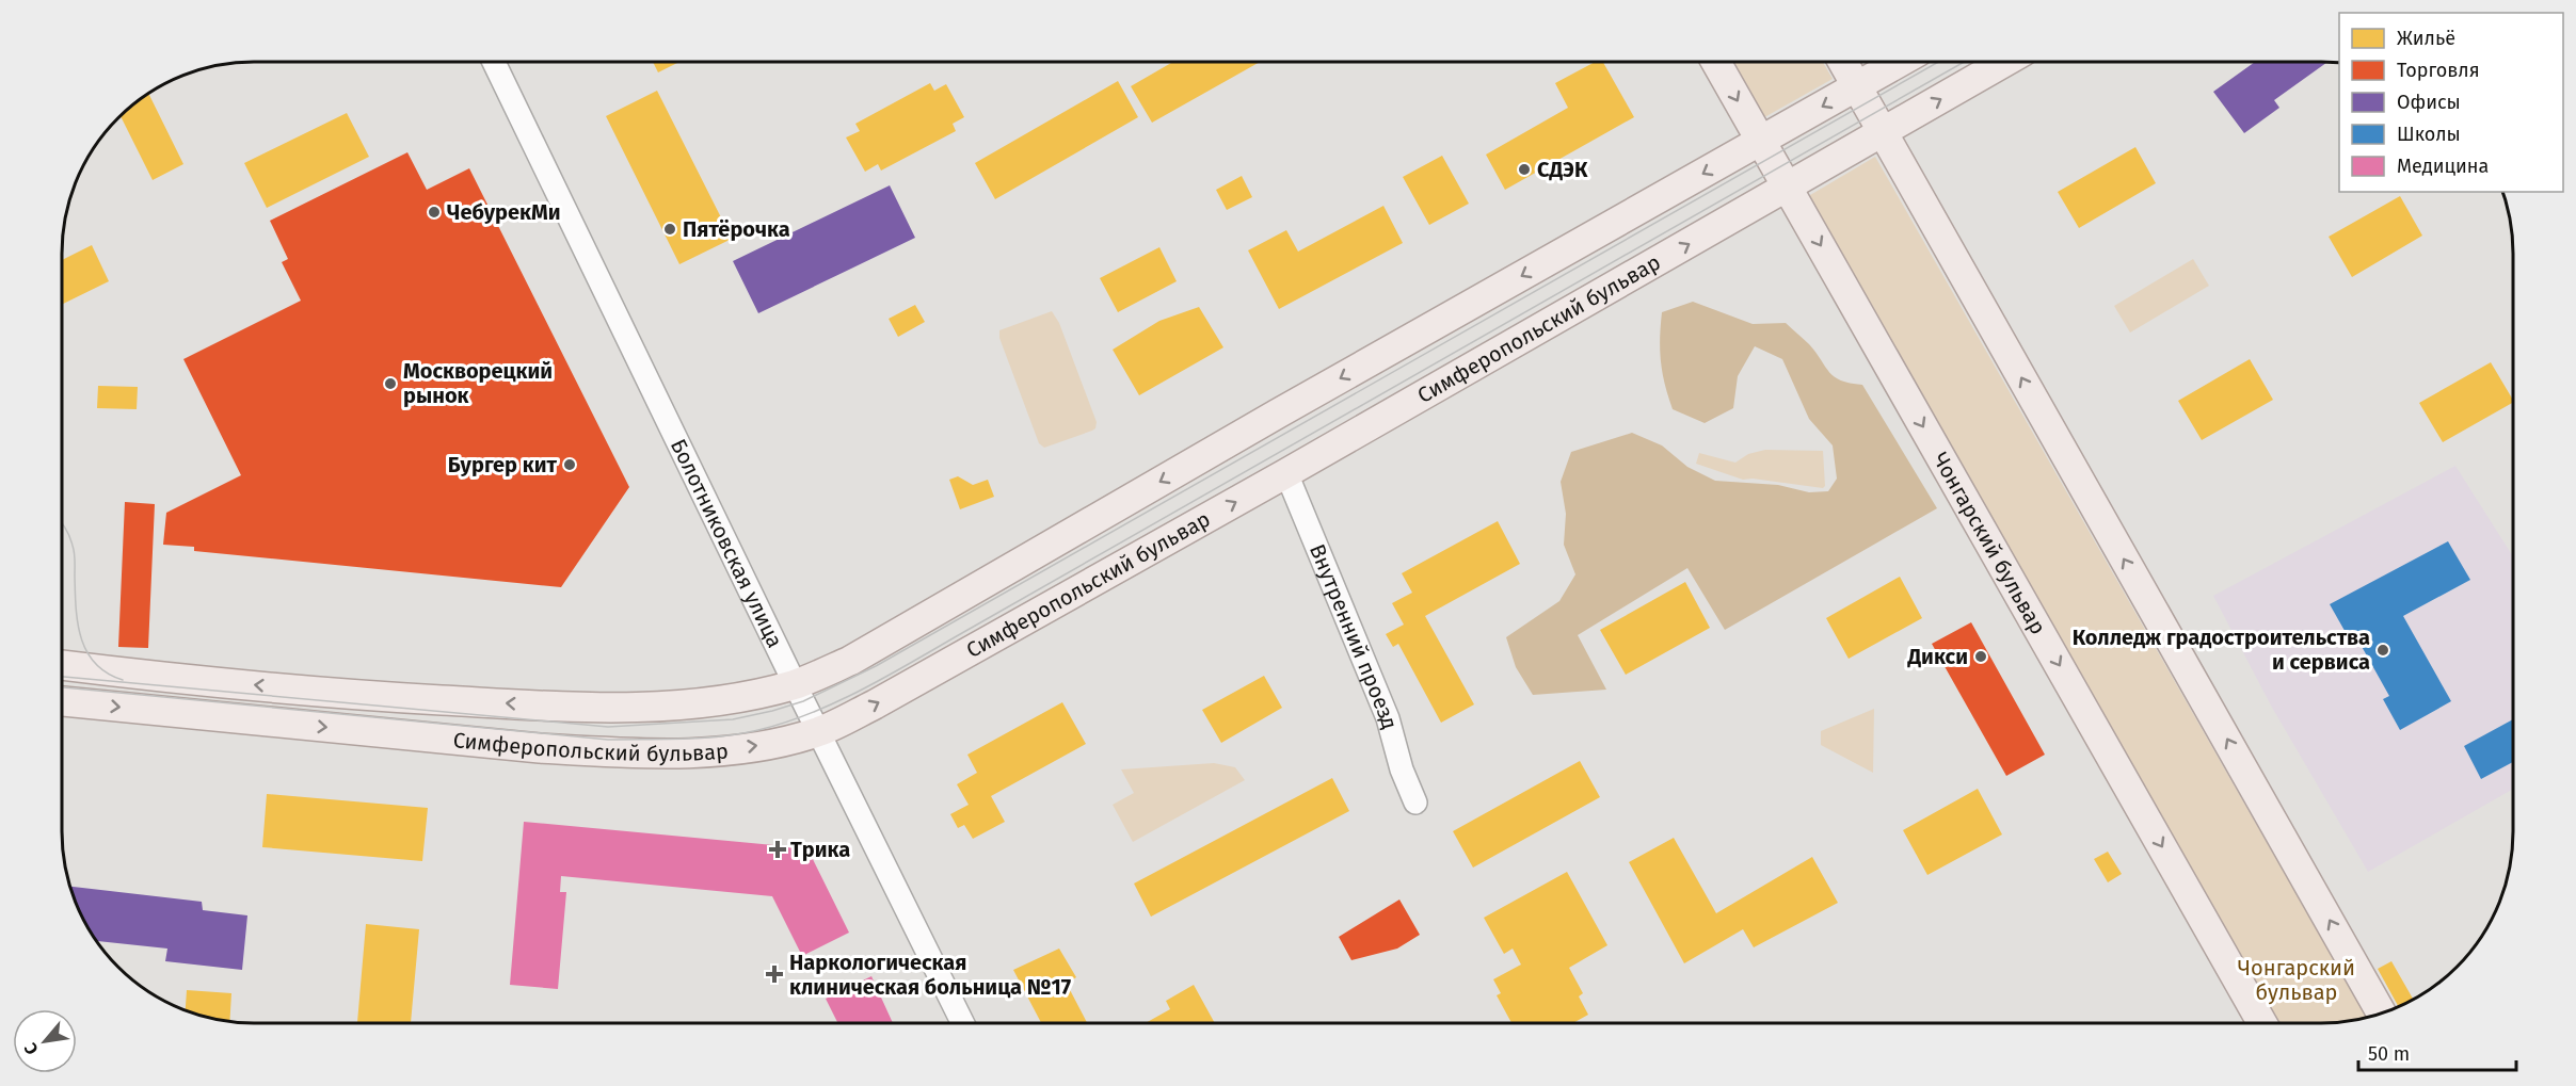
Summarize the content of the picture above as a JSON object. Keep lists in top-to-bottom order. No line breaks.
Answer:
{"streets":{"main road":["Симферопольский бульвар","Чонгарский бульвар"],"street":["Болотниковская улица","Внутренний проезд"]},"crossings":[["Симферопольский бульвар","Чонгарский бульвар"],["Симферопольский бульвар","Болотниковская улица"],["Симферопольский бульвар","Внутренний проезд"]],"parks":["Чонгарский бульвар"],"places":{"other":["СДЭК","ЧебурекМи","Пятёрочка","Москворецкий рынок","Бургер кит","Колледж градостроительства и сервиса","Дикси"],"health":["Трика","Наркологическая клиническая больница №17"]},"legend":["Жильё","Торговля","Офисы","Школы","Медицина"],"scale_bar":"50 m","north":"bottom left"}
